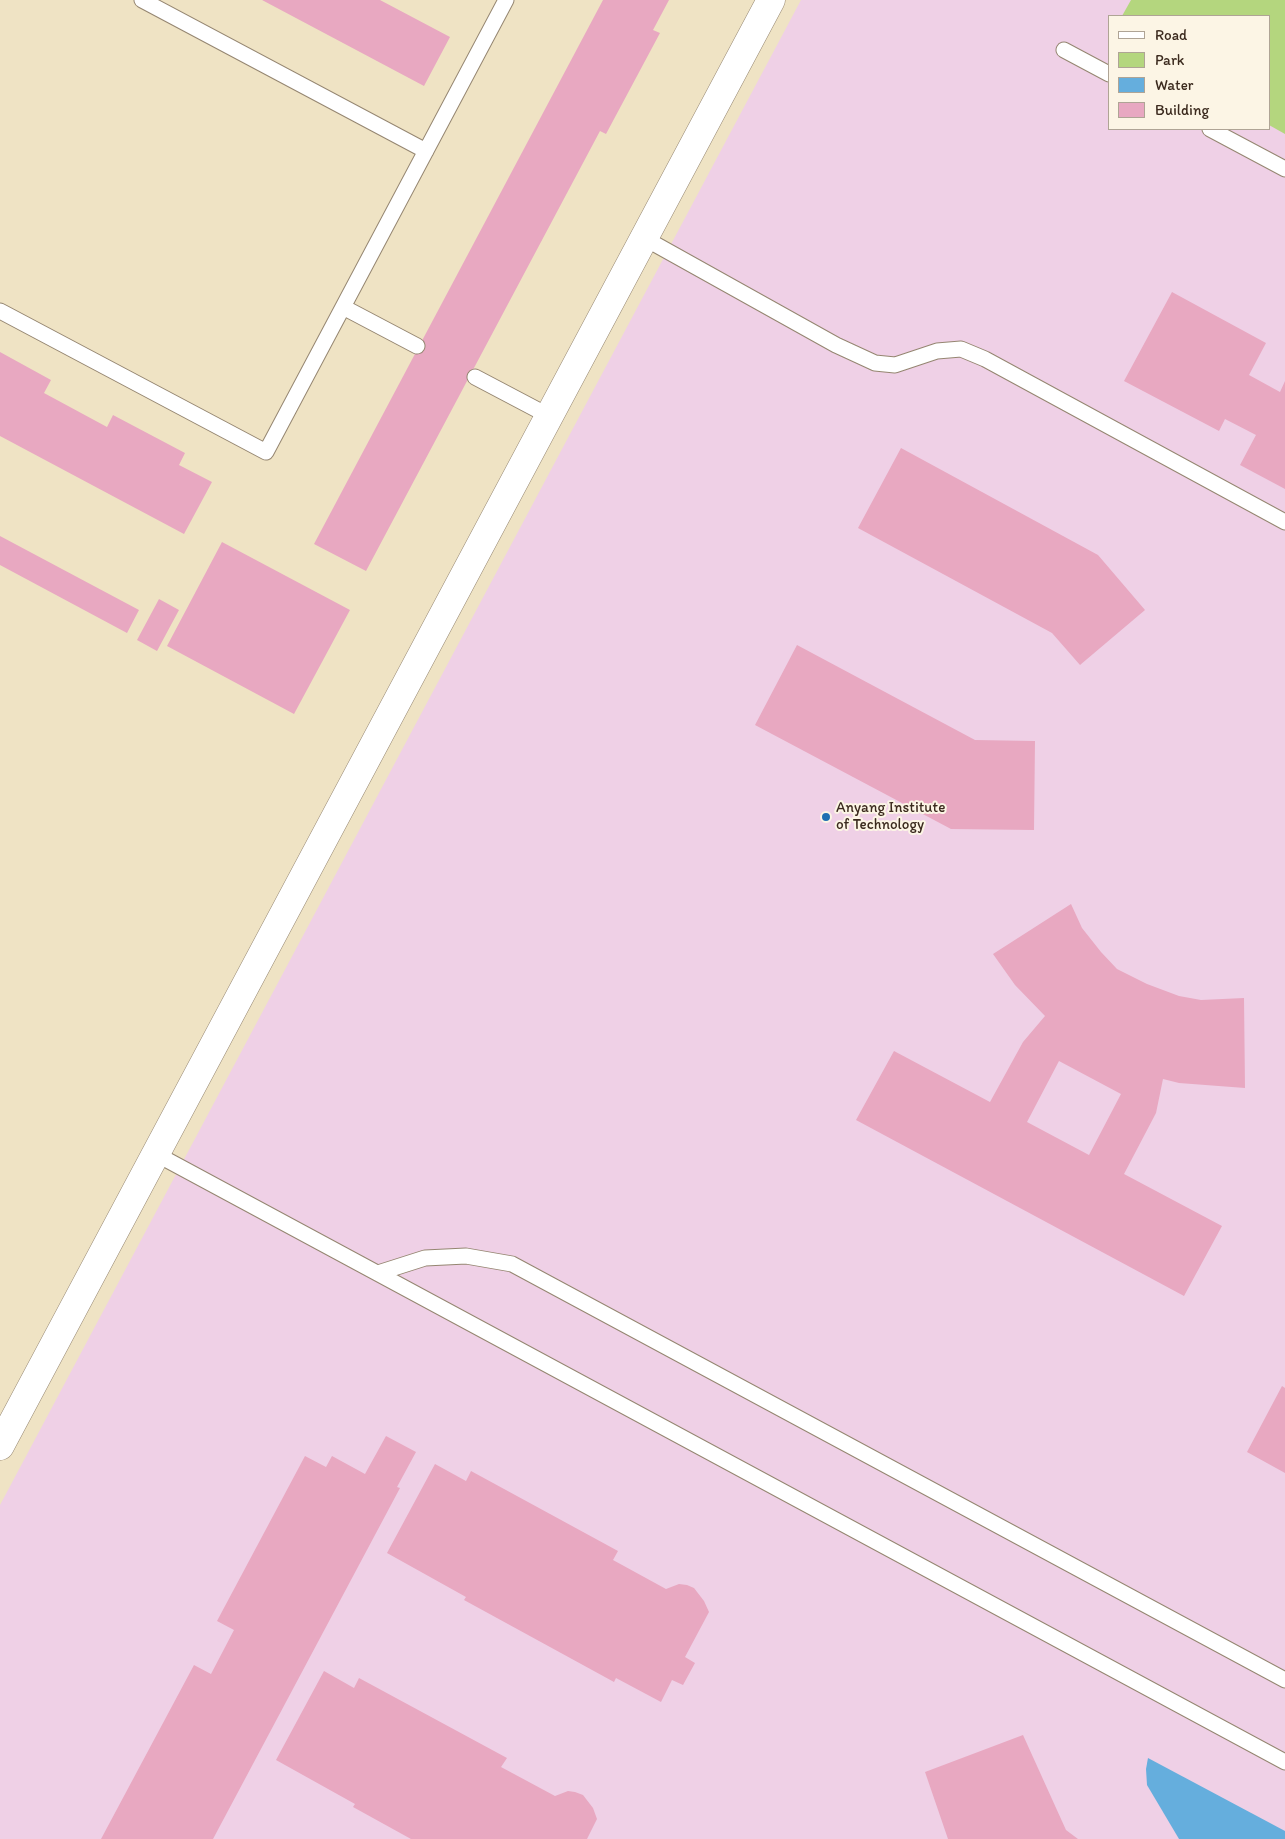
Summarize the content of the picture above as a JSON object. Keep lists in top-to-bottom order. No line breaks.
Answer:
{"places":["Anyang Institute of Technology"],"legend":["Road","Park","Water","Building"]}
